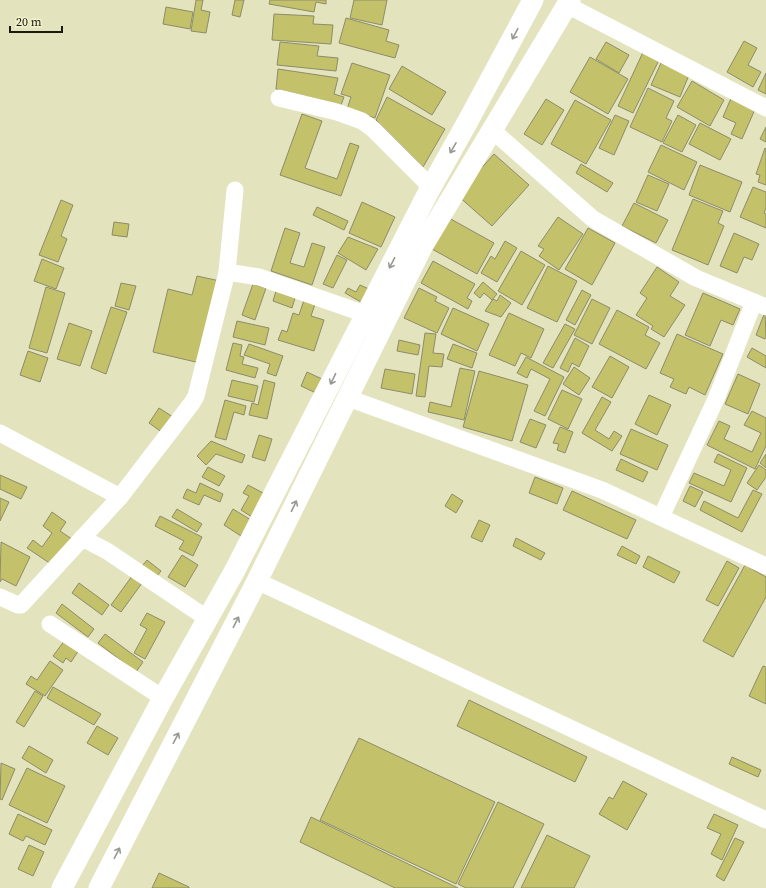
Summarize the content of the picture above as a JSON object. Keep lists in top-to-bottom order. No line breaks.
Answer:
{"scale_bar":"20 m"}
